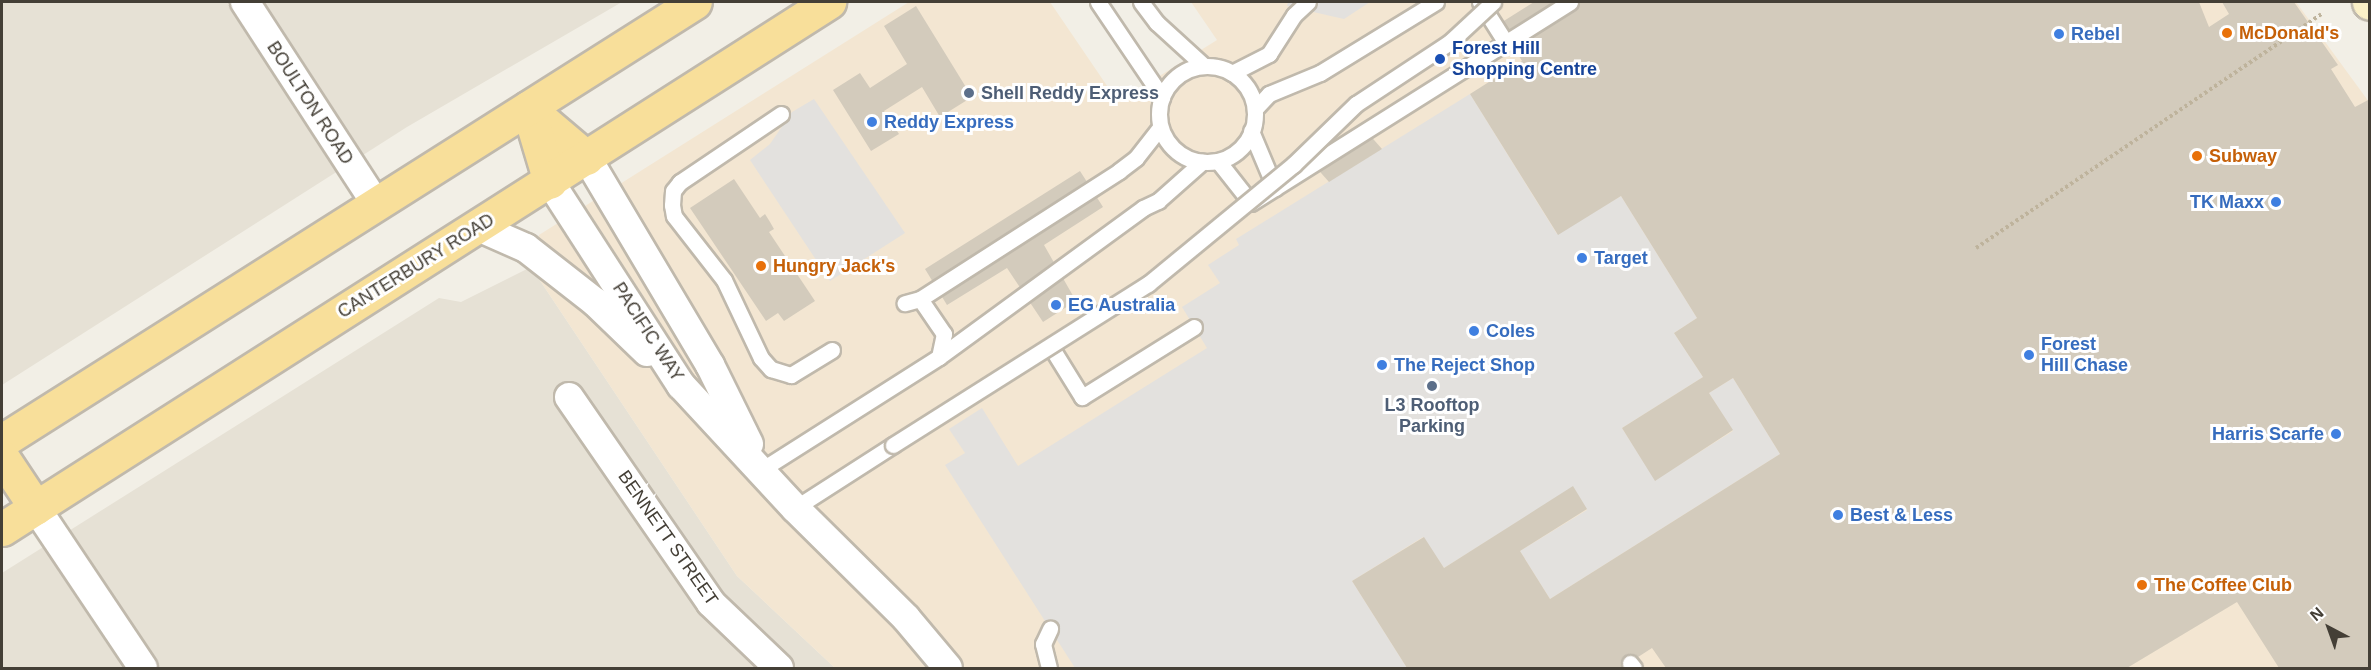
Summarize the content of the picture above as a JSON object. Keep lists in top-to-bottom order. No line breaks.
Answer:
{"streets":{"main road":["CANTERBURY ROAD"],"street":["BOULTON ROAD","PACIFIC WAY","BENNETT STREET"]},"crossings":[["CANTERBURY ROAD","PACIFIC WAY"]],"places":["McDonald's","Rebel","Forest Hill Shopping Centre","Shell Reddy Express","Reddy Express","Subway","TK Maxx","Target","Hungry Jack's","EG Australia","Coles","Forest Hill Chase","The Reject Shop","L3 Rooftop Parking","Harris Scarfe","Best & Less","The Coffee Club"],"north":"top left"}
